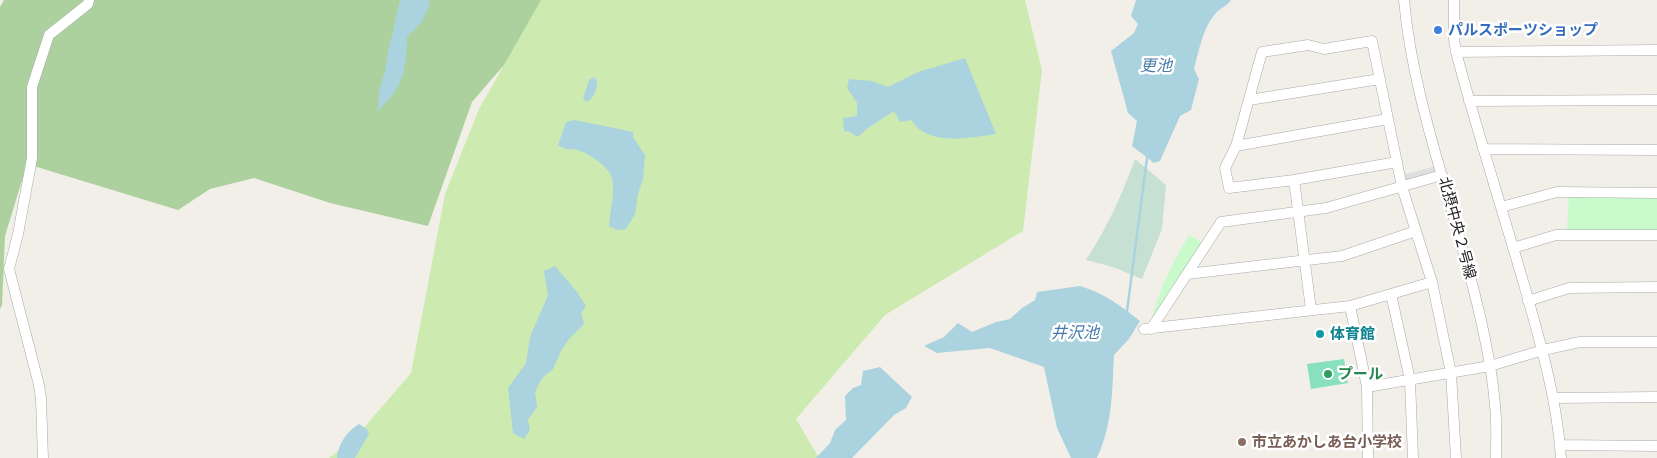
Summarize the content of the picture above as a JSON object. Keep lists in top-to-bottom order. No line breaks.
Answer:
{"streets":{"street":["北摂中央２号線"]},"water":["更池","井沢池"],"places":["パルスポーツショップ","体育館","プール","市立あかしあ台小学校"]}
